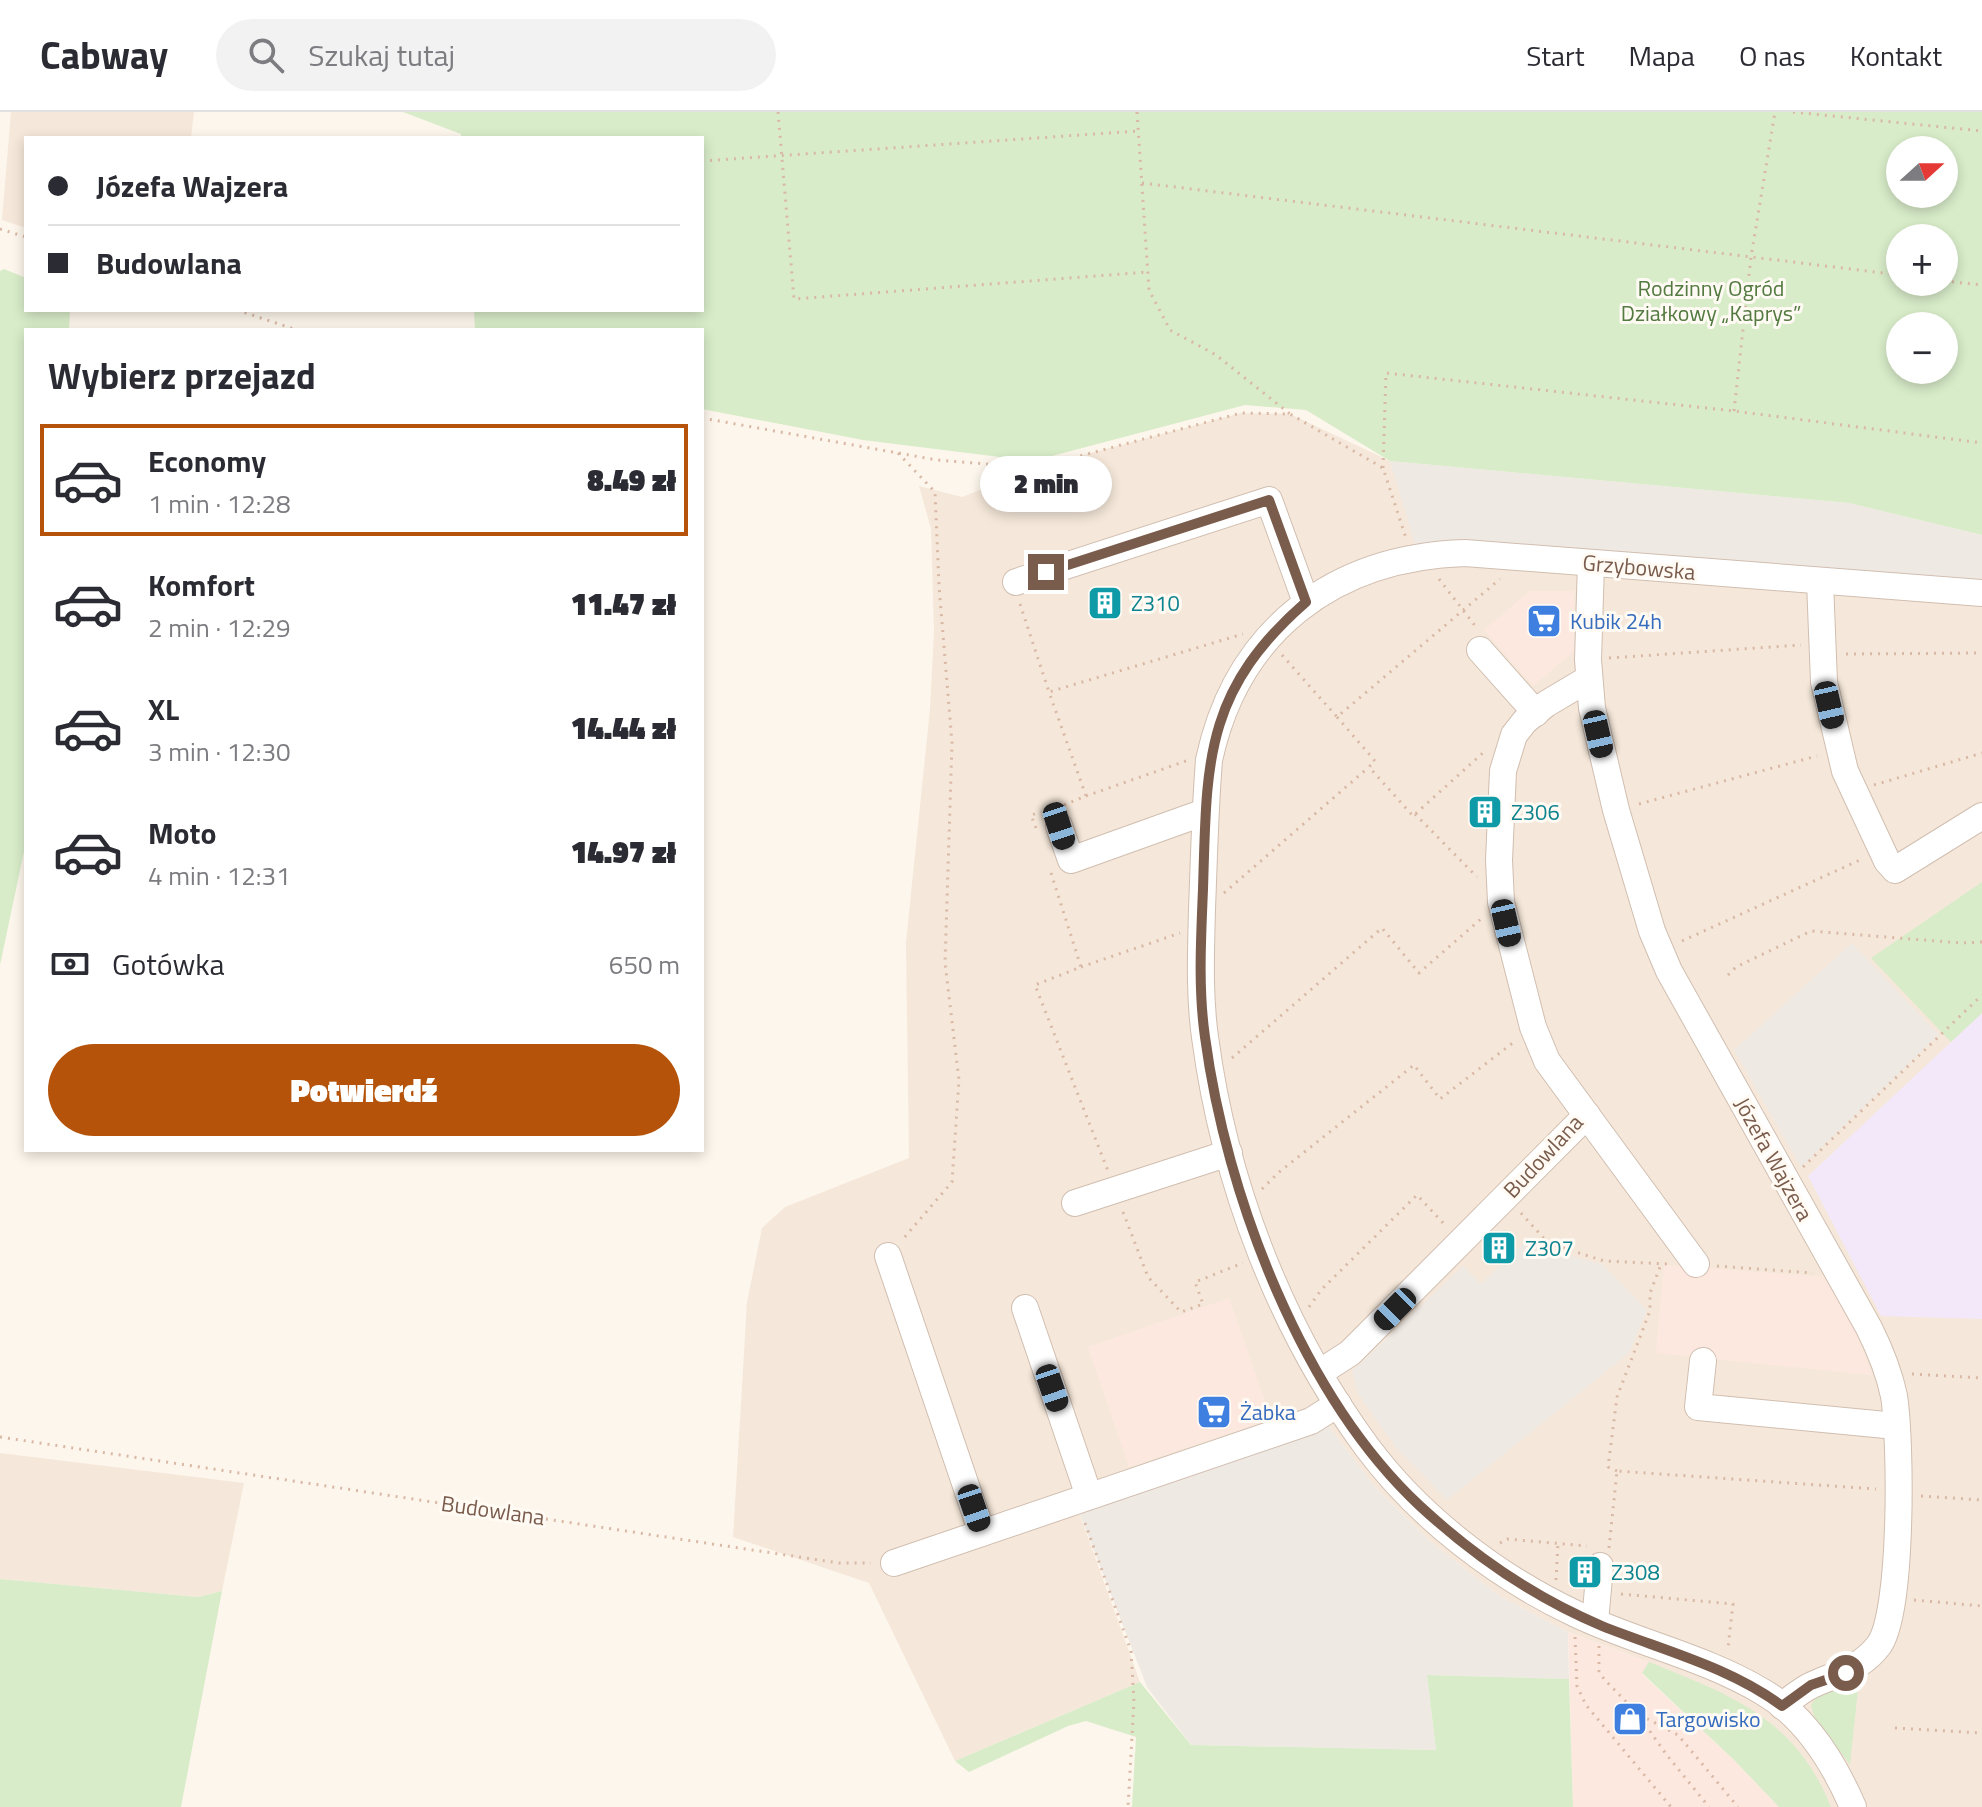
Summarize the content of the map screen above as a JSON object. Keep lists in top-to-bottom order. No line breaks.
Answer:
{"streets":{"street":["Grzybowska","Budowlana","Józefa Wajzera"]},"crossings":[["Grzybowska","Józefa Wajzera"],["Budowlana","Józefa Wajzera"]],"parks":["Rodzinny Ogród Działkowy „Kaprys”"],"places":{"building":["Z310","Z306","Z307","Z308"],"supermarket":["Kubik 24h","Żabka"],"shop":["Targowisko"]},"north":"right","page":{"header":"Cabway","search":"Szukaj tutaj","nav":["Start","Mapa","O nas","Kontakt"],"map_buttons":["+","−"],"banner":["Józefa Wajzera","Budowlana"],"heading":"Wybierz przejazd","list":[{"name":"Economy","note":"1 min · 12:28","value":"8.49 zł"},{"name":"Komfort","note":"2 min · 12:29","value":"11.47 zł"},{"name":"XL","note":"3 min · 12:30","value":"14.44 zł"},{"name":"Moto","note":"4 min · 12:31","value":"14.97 zł"}],"bubble":"2 min","pay":["Gotówka","650 m"],"buttons":"Potwierdź"}}
